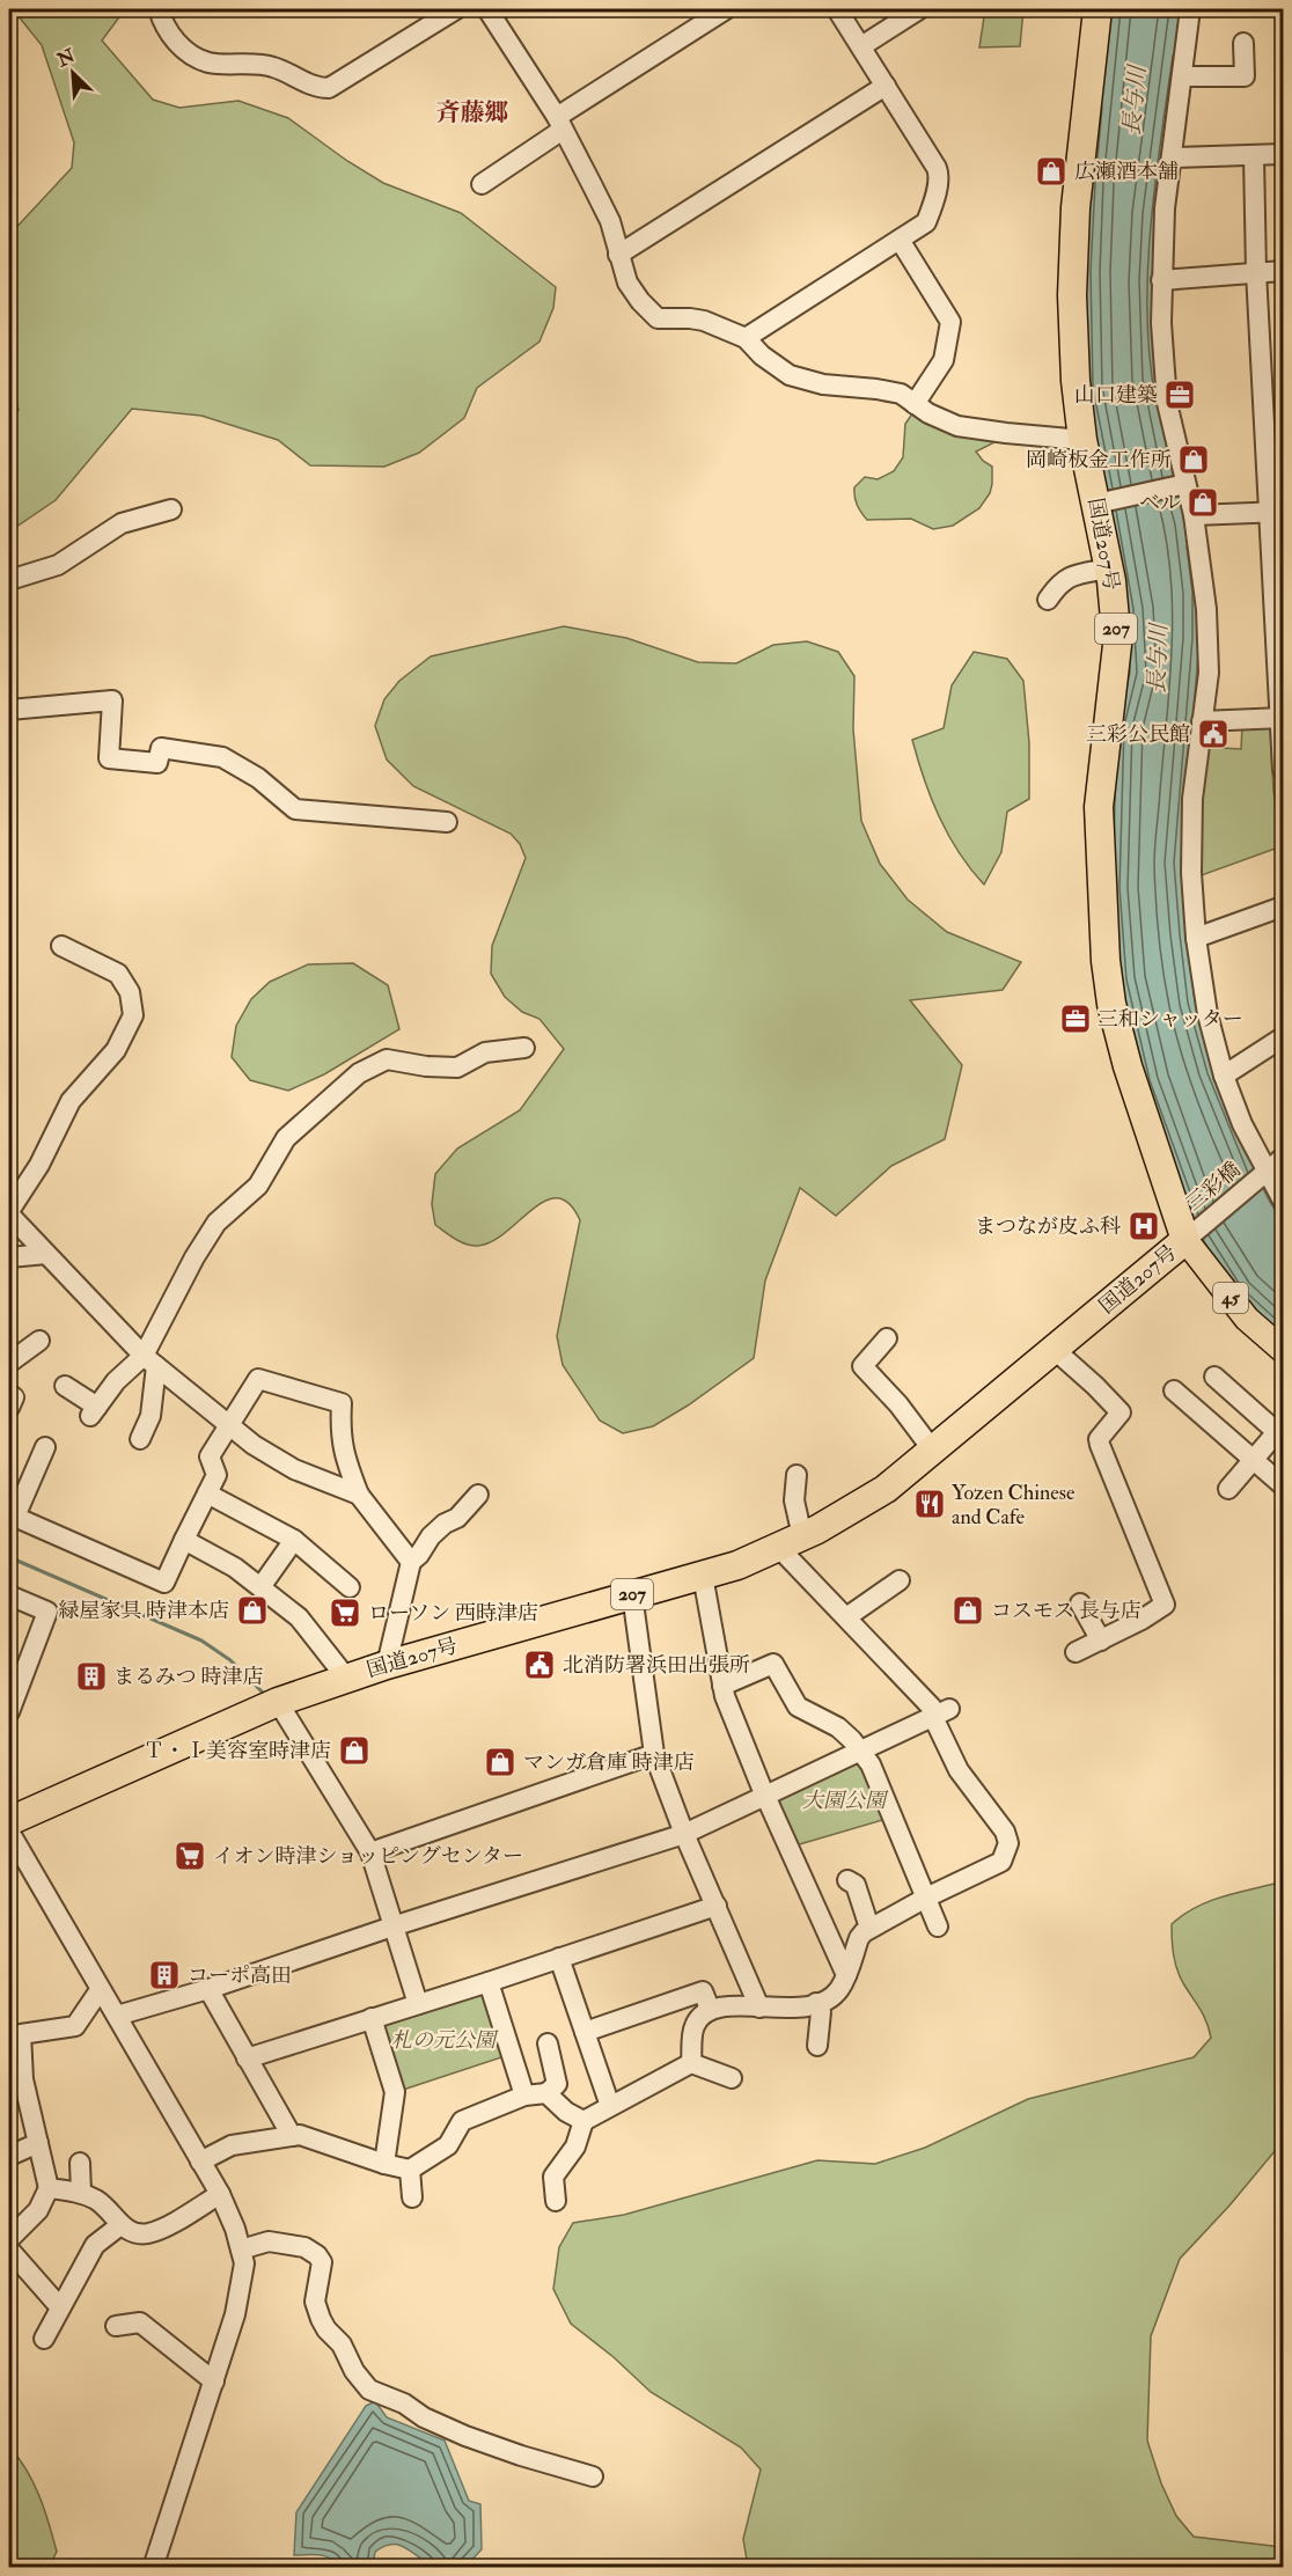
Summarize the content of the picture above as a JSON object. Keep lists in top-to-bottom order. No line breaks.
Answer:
{"streets":{"highway":["国道207号","207"],"main road":["45"],"street":["三彩橋"]},"crossings":[["国道207号","三彩橋"],["国道207号","45"],["三彩橋","45"]],"districts":["斉藤郷"],"water":["長与川"],"parks":["大園公園","札の元公園"],"places":{"shop":["広瀬酒本舗","岡崎板金工作所","ベル","緑屋家具 時津本店","コスモス 長与店","Ｔ・Ｉ美容室時津店","マンガ倉庫 時津店"],"office":["山口建築","三和シャッター"],"public building":["三彩公民館","北消防署浜田出張所"],"hospital":["まつなが皮ふ科"],"restaurant":["Yozen Chinese and Cafe"],"supermarket":["ローソン 西時津店","イオン時津ショッピングセンター"],"building":["まるみつ 時津店","コーポ高田"]},"north":"top left"}
